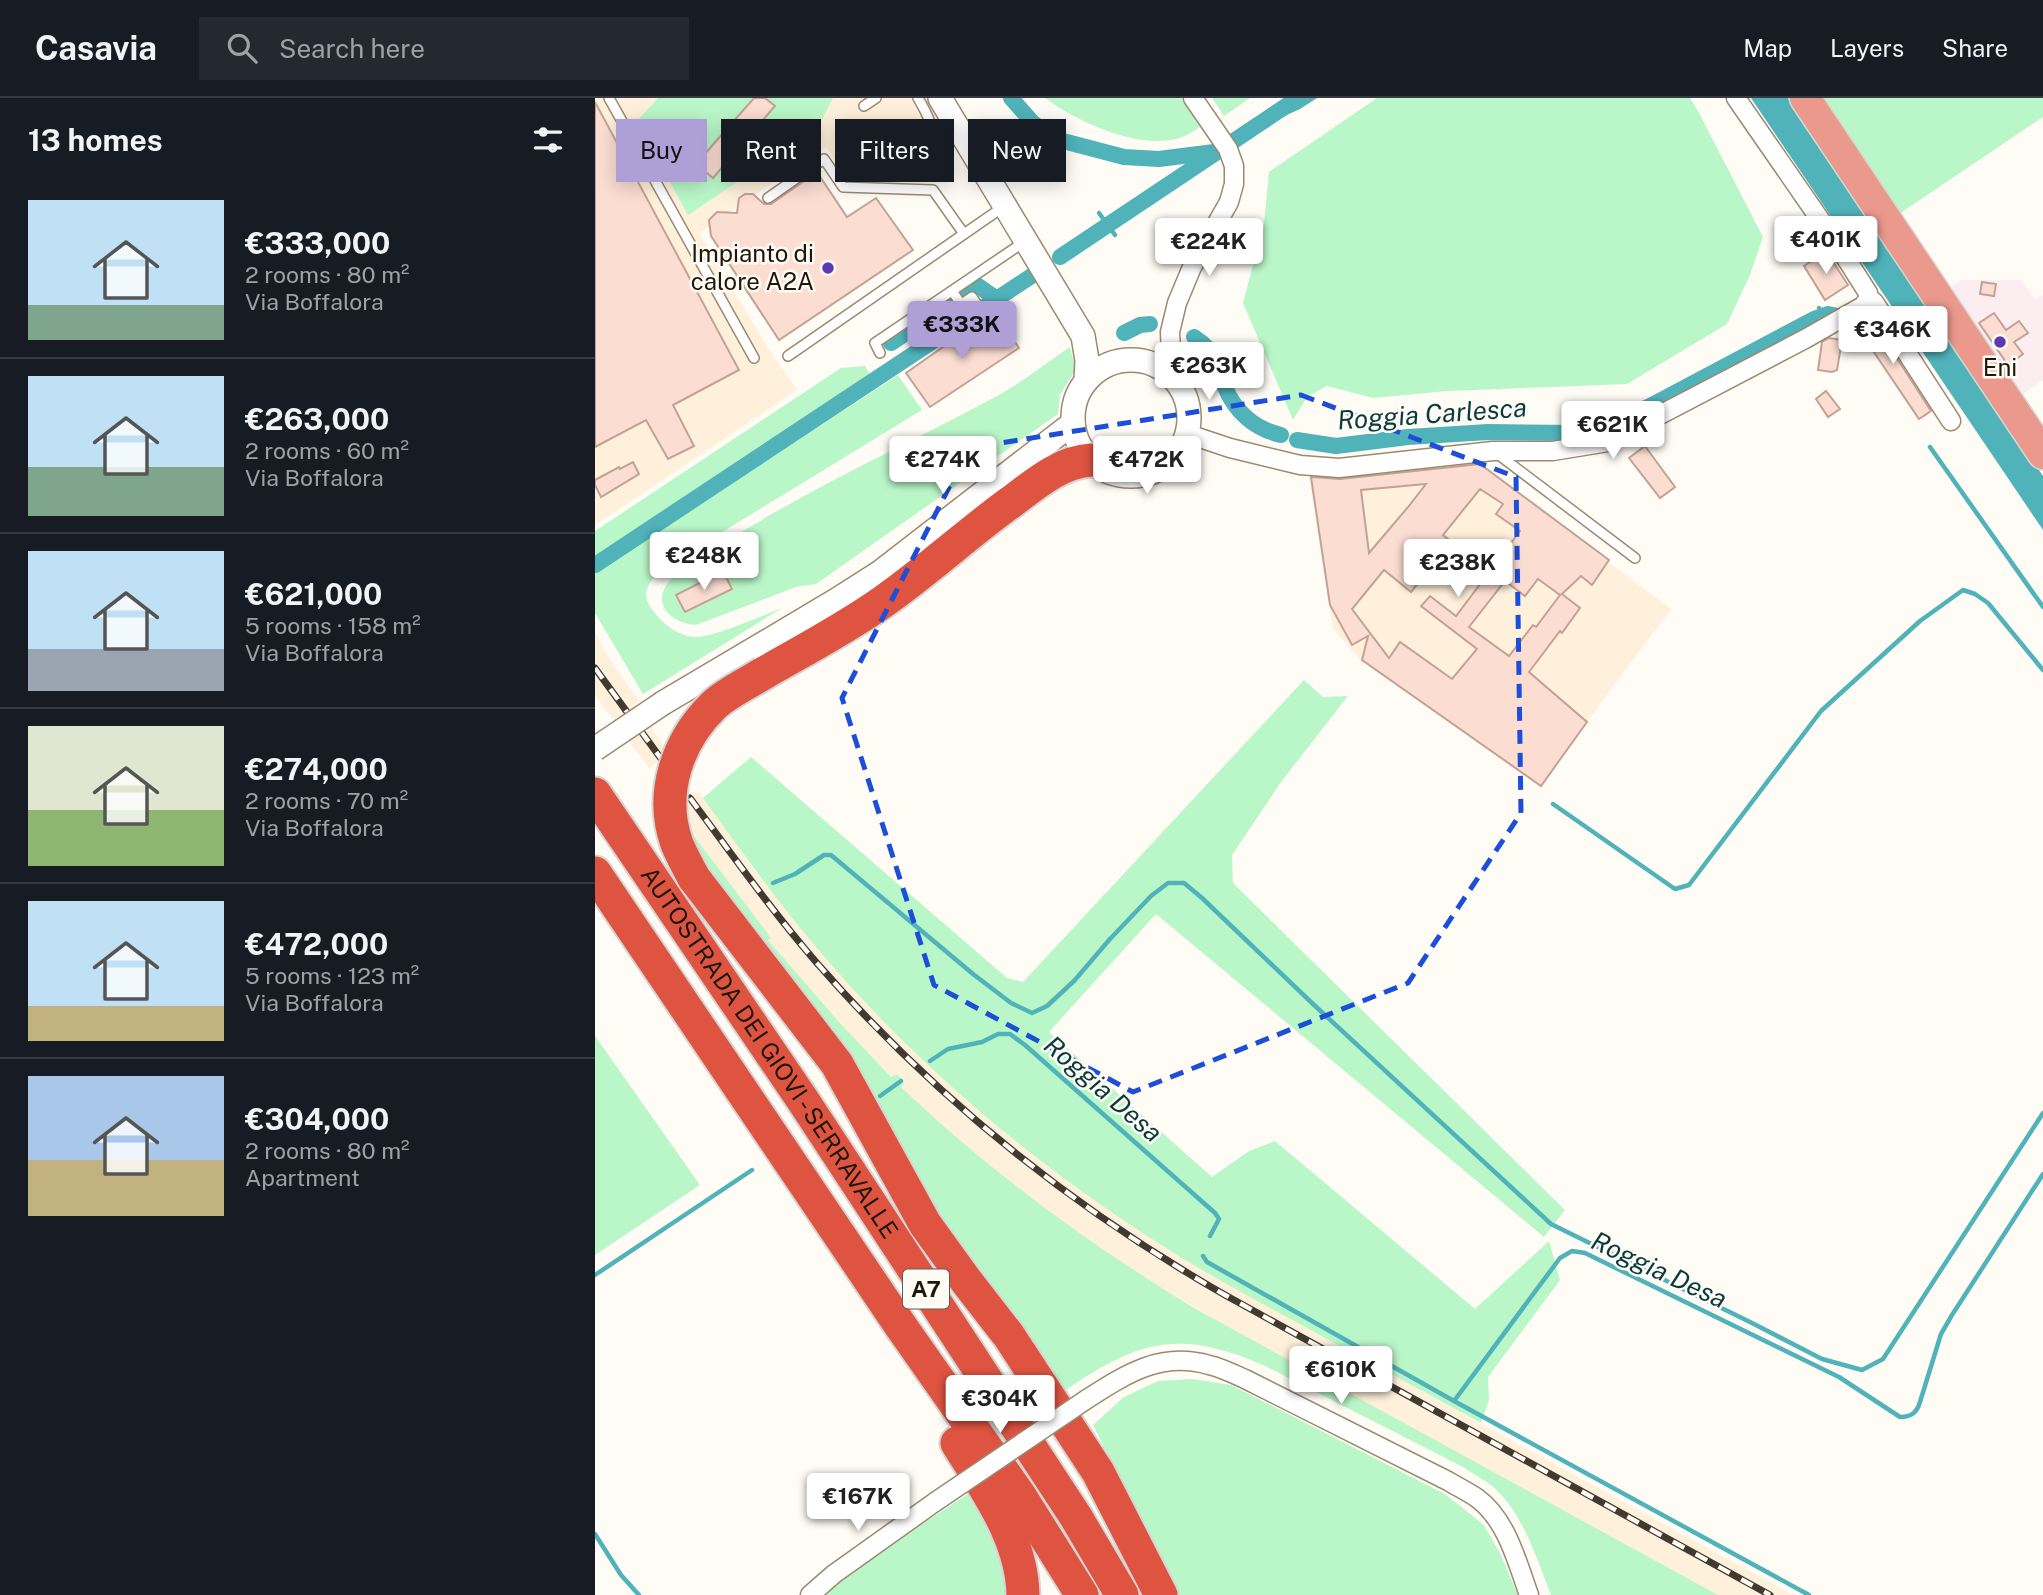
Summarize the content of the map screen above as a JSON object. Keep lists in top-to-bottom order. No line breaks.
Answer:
{"streets":{"highway":["AUTOSTRADA DEI GIOVI - SERRAVALLE","A7"]},"water":["Roggia Carlesca","Roggia Desa"],"places":["Impianto di calore A2A","Eni"],"page":{"header":"Casavia","search":"Search here","nav":["Map","Layers","Share"],"heading":"13 homes","chip":["Buy","Rent","Filters","New"],"list":[{"name":"€333,000","note":"2 rooms · 80 m² · Via Boffalora"},{"name":"€263,000","note":"2 rooms · 60 m² · Via Boffalora"},{"name":"€621,000","note":"5 rooms · 158 m² · Via Boffalora"},{"name":"€274,000","note":"2 rooms · 70 m² · Via Boffalora"},{"name":"€472,000","note":"5 rooms · 123 m² · Via Boffalora"},{"name":"€304,000","note":"2 rooms · 80 m² · Apartment"}],"price":["€401K","€224K","€333K","€346K","€263K","€621K","€274K","€472K","€248K","€238K","€610K","€304K","€167K"]}}
